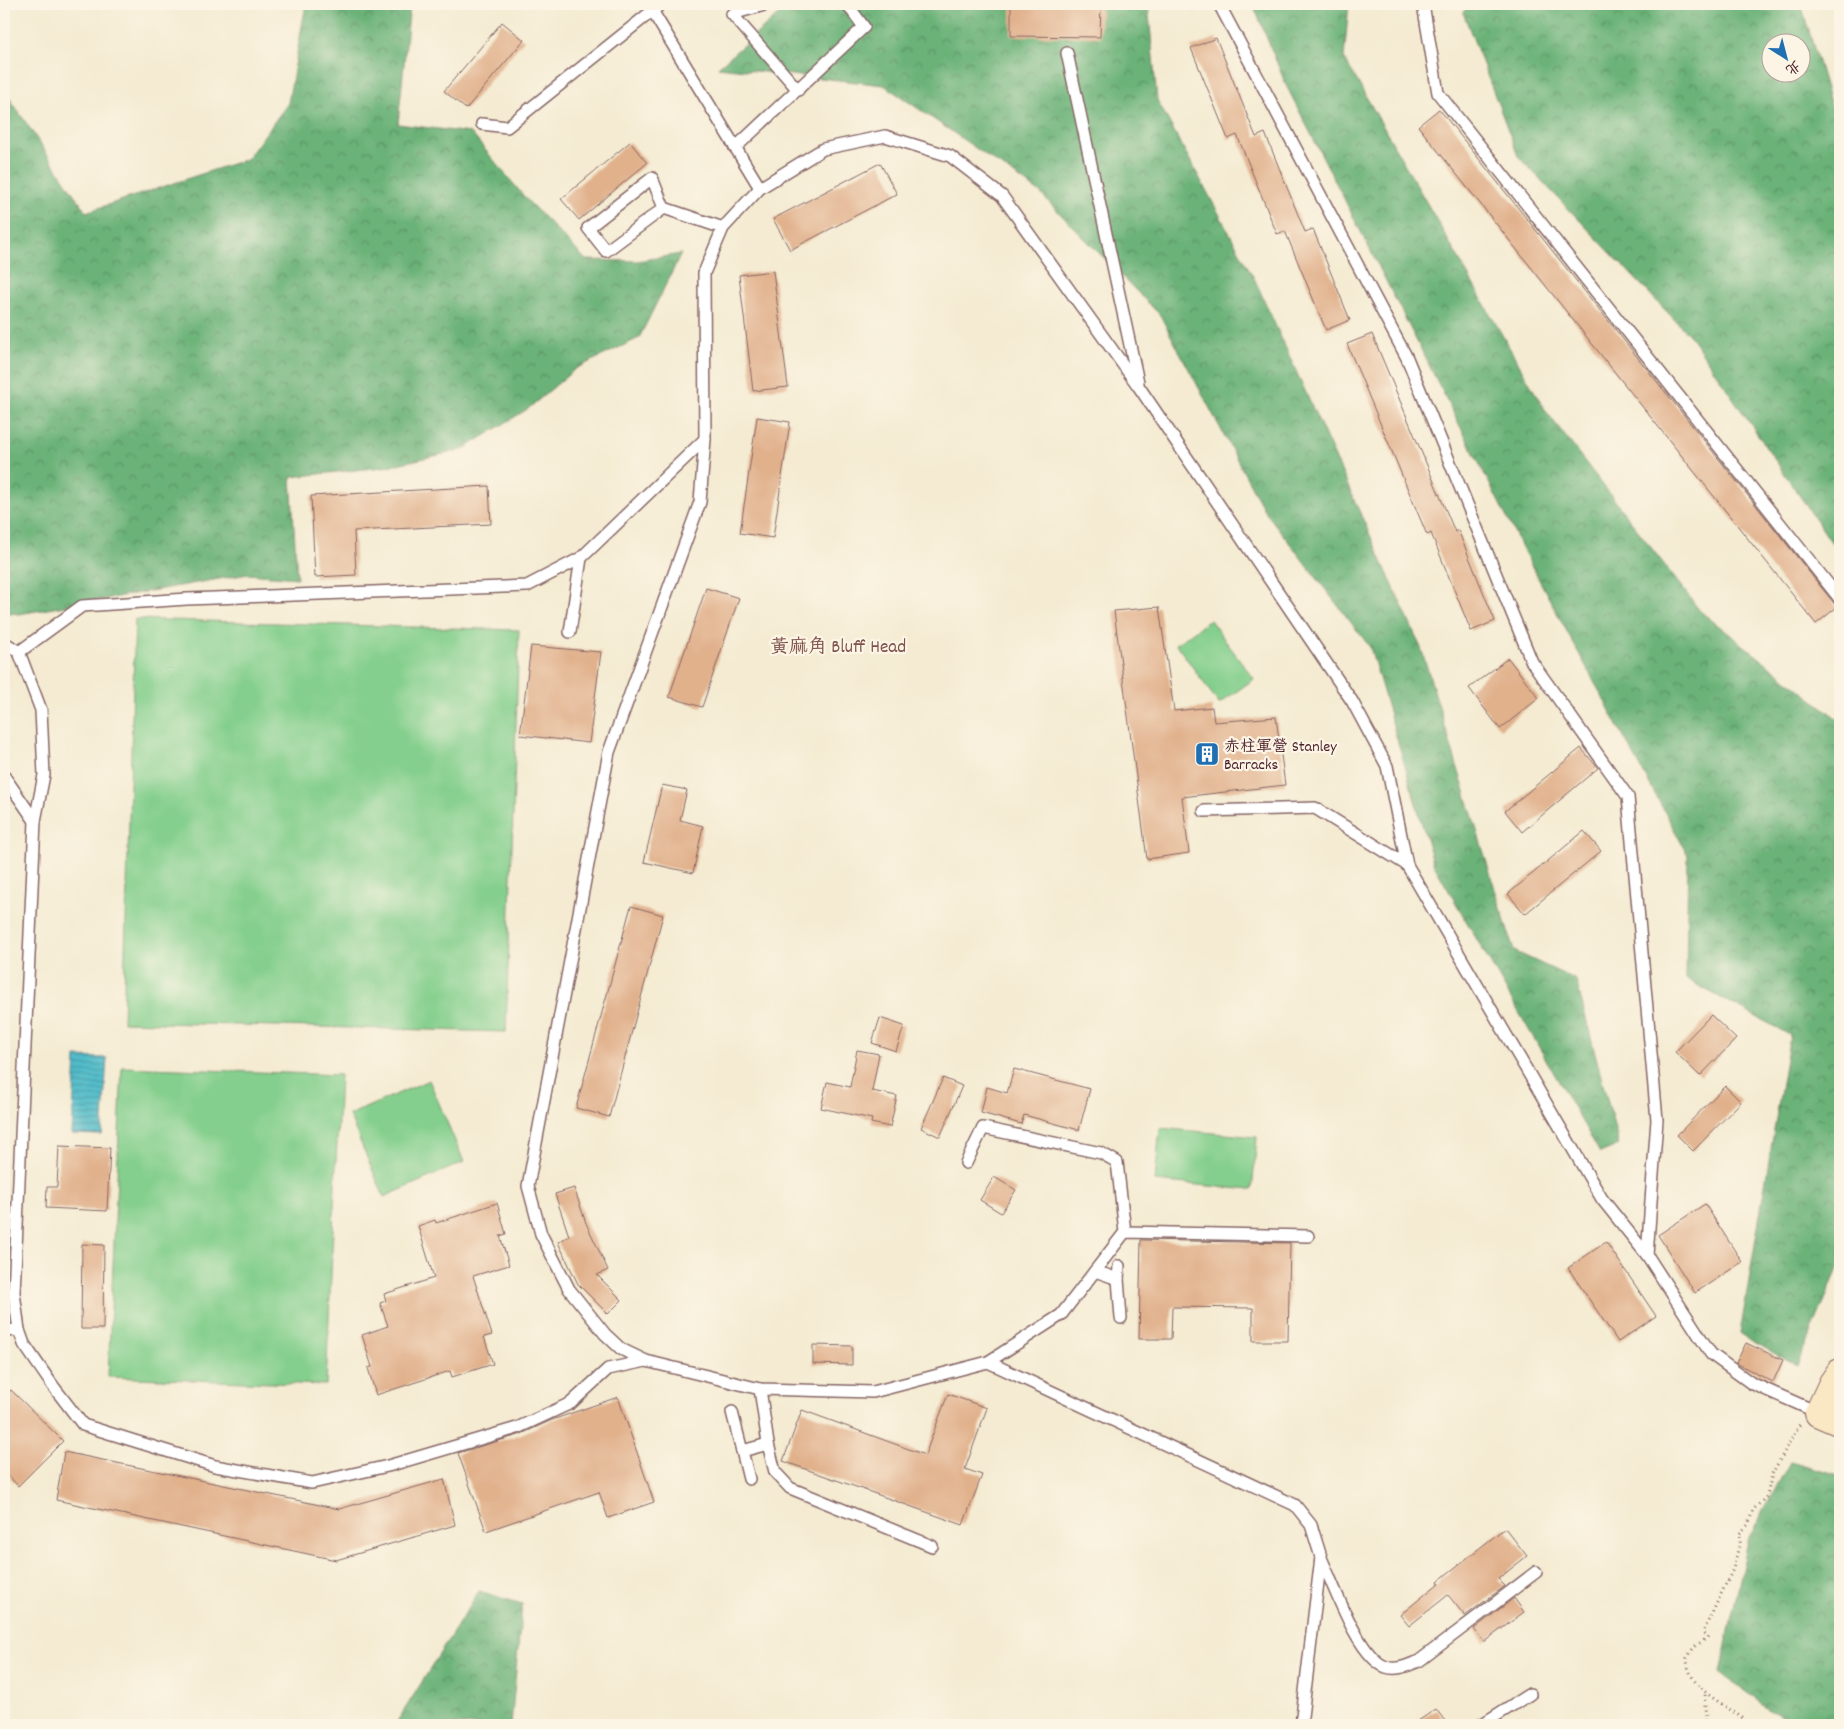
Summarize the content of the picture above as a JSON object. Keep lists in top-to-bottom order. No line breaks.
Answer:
{"districts":["黃麻角 Bluff Head"],"places":{"building":["赤柱軍營 Stanley Barracks"]},"north":"bottom right"}
